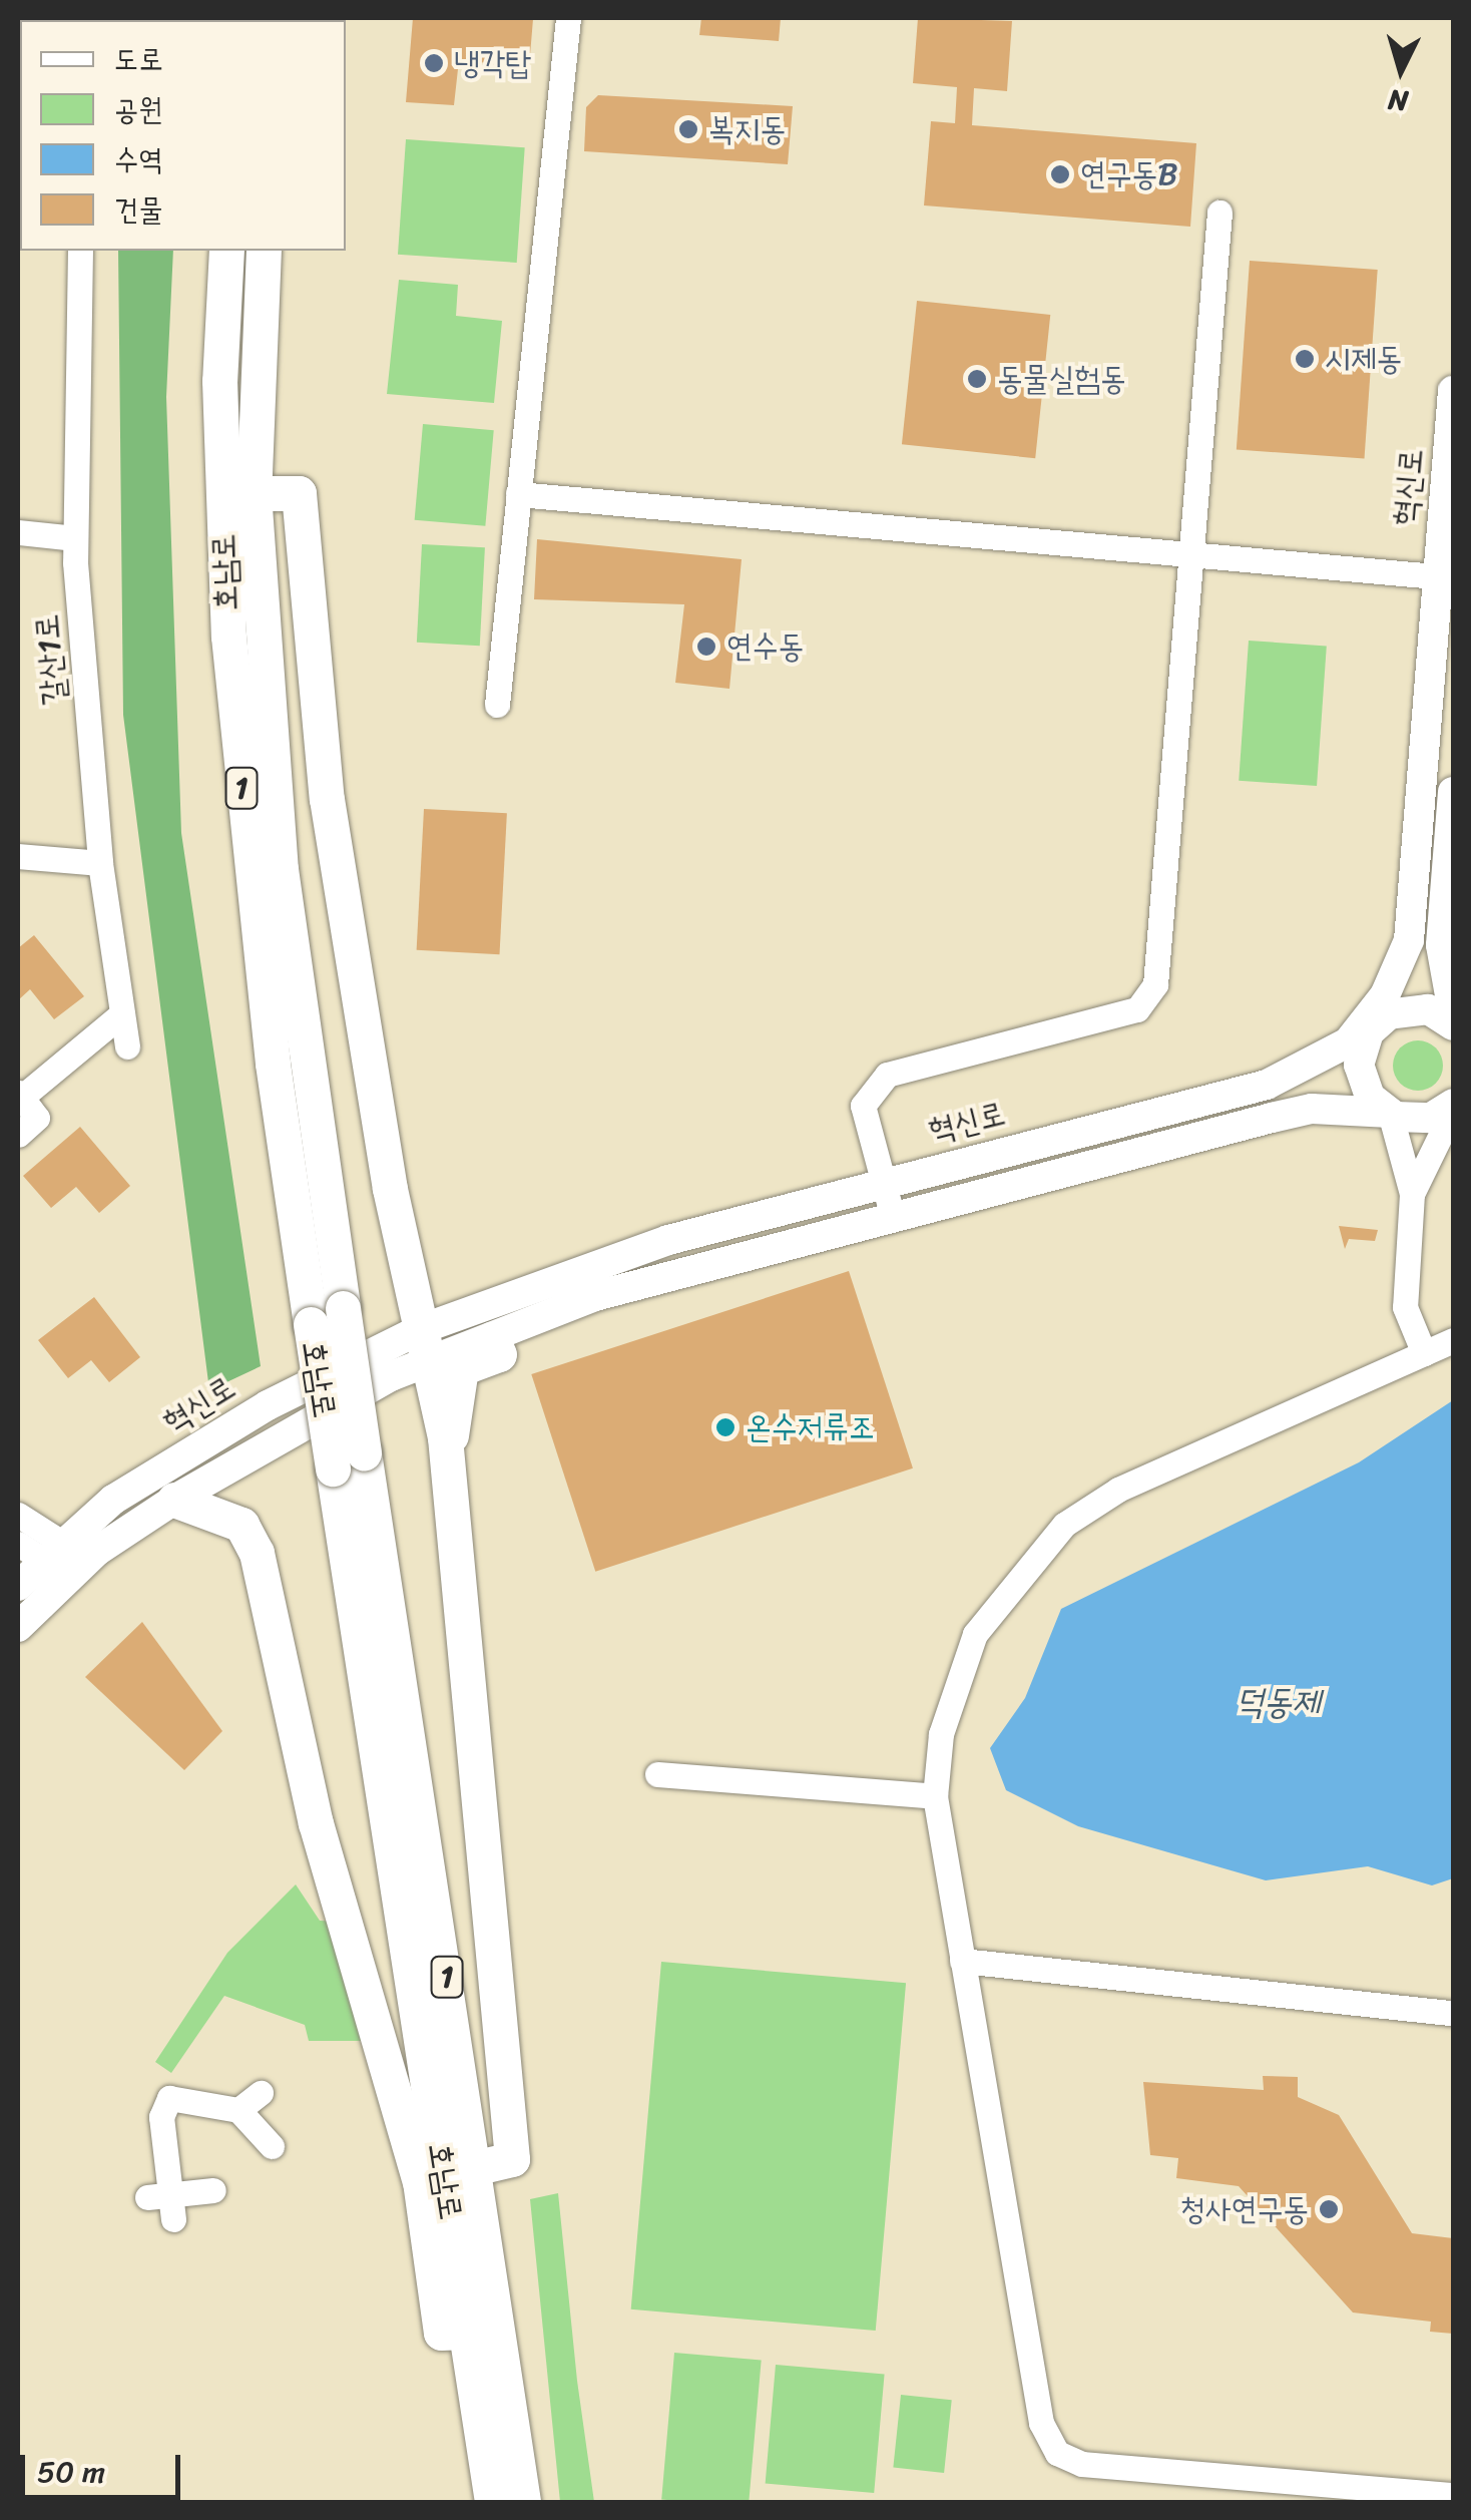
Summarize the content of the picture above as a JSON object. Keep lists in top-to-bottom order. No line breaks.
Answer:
{"streets":{"highway":["호남로","1"],"main road":["혁신로"],"street":["갈산1로"]},"water":["덕동제"],"places":["냉각탑","복지동","연구동B","시제동","동물실험동","연수동","온수저류조","청사연구동"],"legend":["도로","공원","수역","건물"],"scale_bar":"50 m","north":"bottom"}
